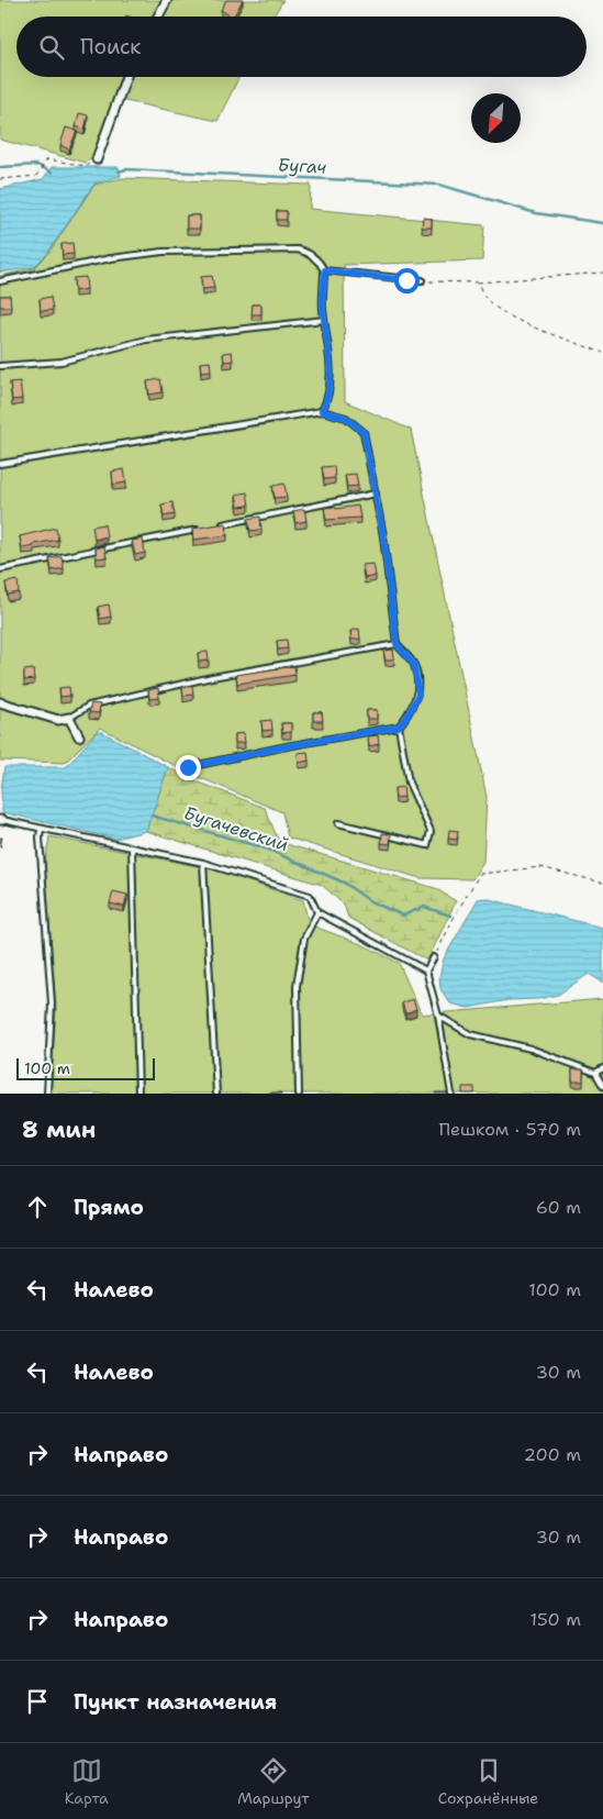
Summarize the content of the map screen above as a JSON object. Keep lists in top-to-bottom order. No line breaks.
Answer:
{"water":["Бугач","Бугачевский"],"scale_bar":"100 m","north":"bottom left","page":{"search":"Поиск","scale":"100 m","heading":["8 мин","Пешком · 570 m"],"list":[["Прямо","60 m"],["Налево","100 m"],["Налево","30 m"],["Направо","200 m"],["Направо","30 m"],["Направо","150 m"],"Пункт назначения"],"nav":["Карта","Маршрут","Сохранённые"]}}
